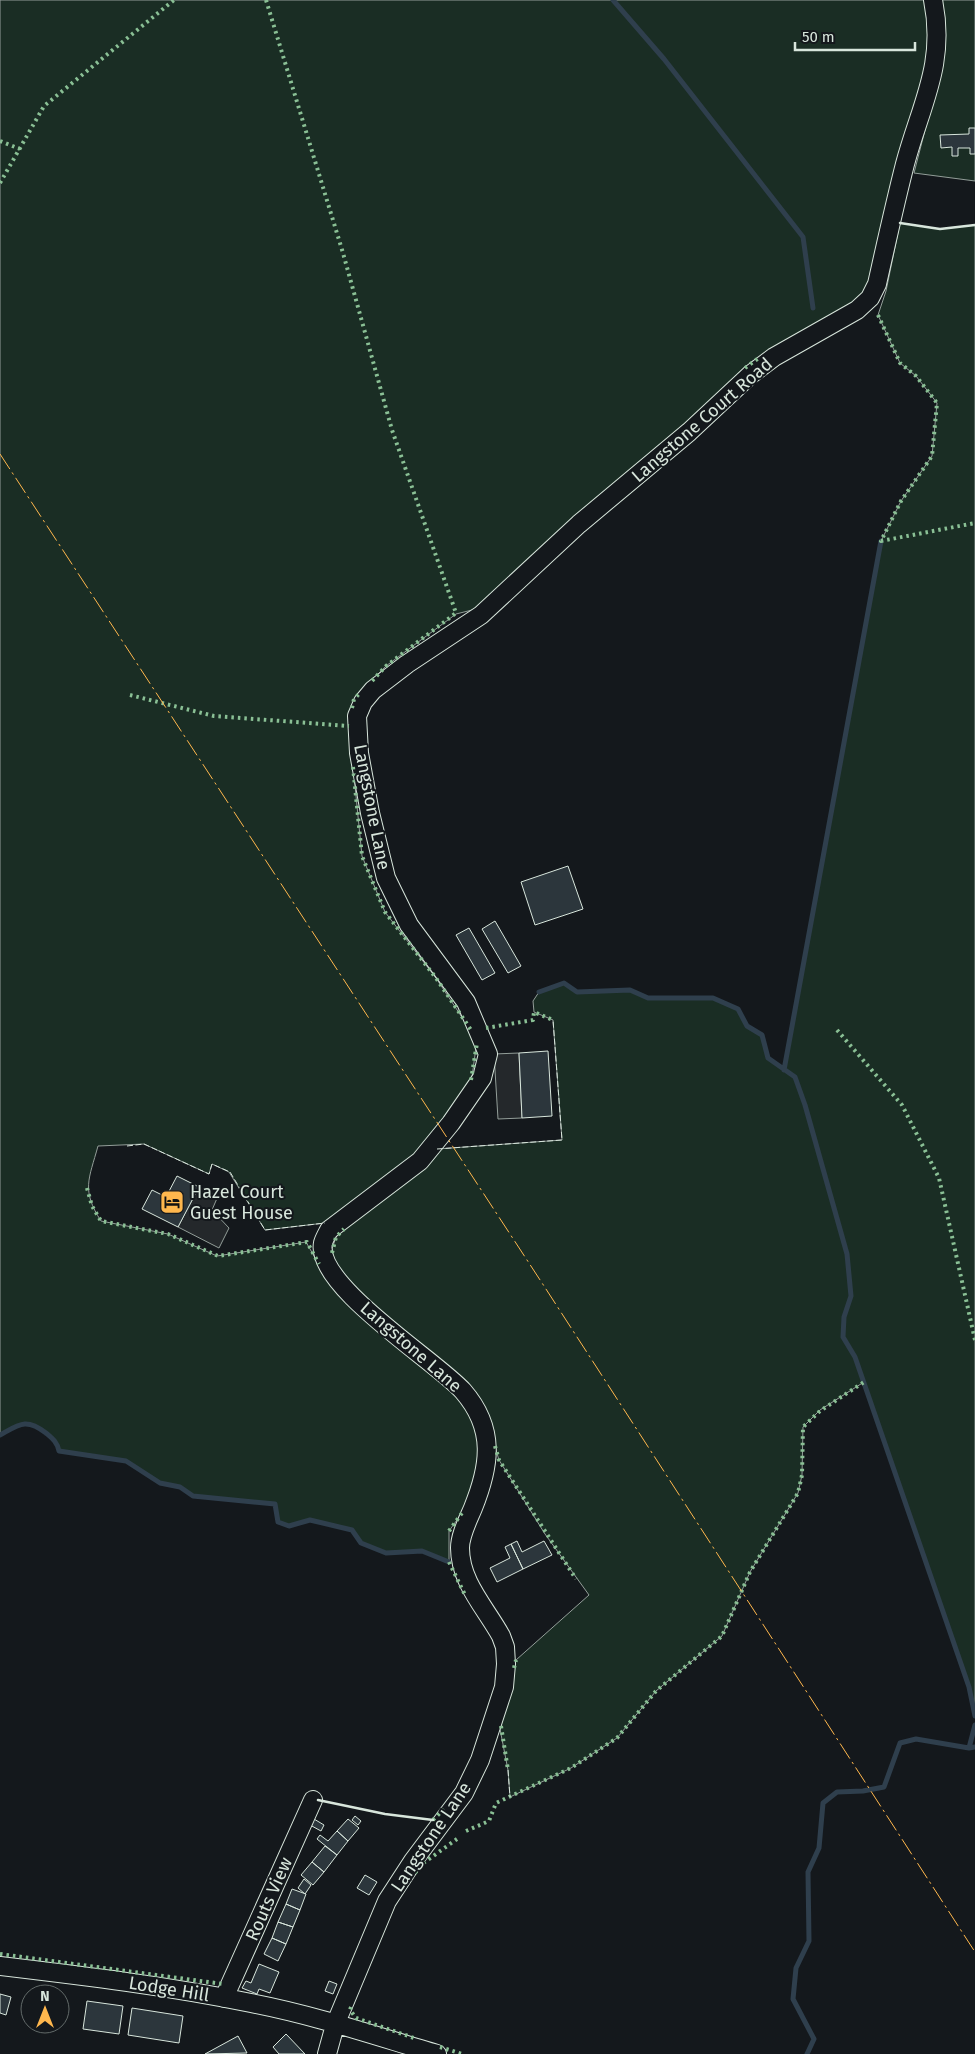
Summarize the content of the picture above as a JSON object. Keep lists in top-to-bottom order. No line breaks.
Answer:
{"streets":{"street":["Langstone Court Road","Langstone Lane","Routs View","Lodge Hill"]},"crossings":[["Langstone Court Road","Langstone Lane"],["Langstone Lane","Lodge Hill"],["Routs View","Lodge Hill"]],"places":{"hotel":["Hazel Court Guest House"]},"scale_bar":"50 m","north":"top"}
